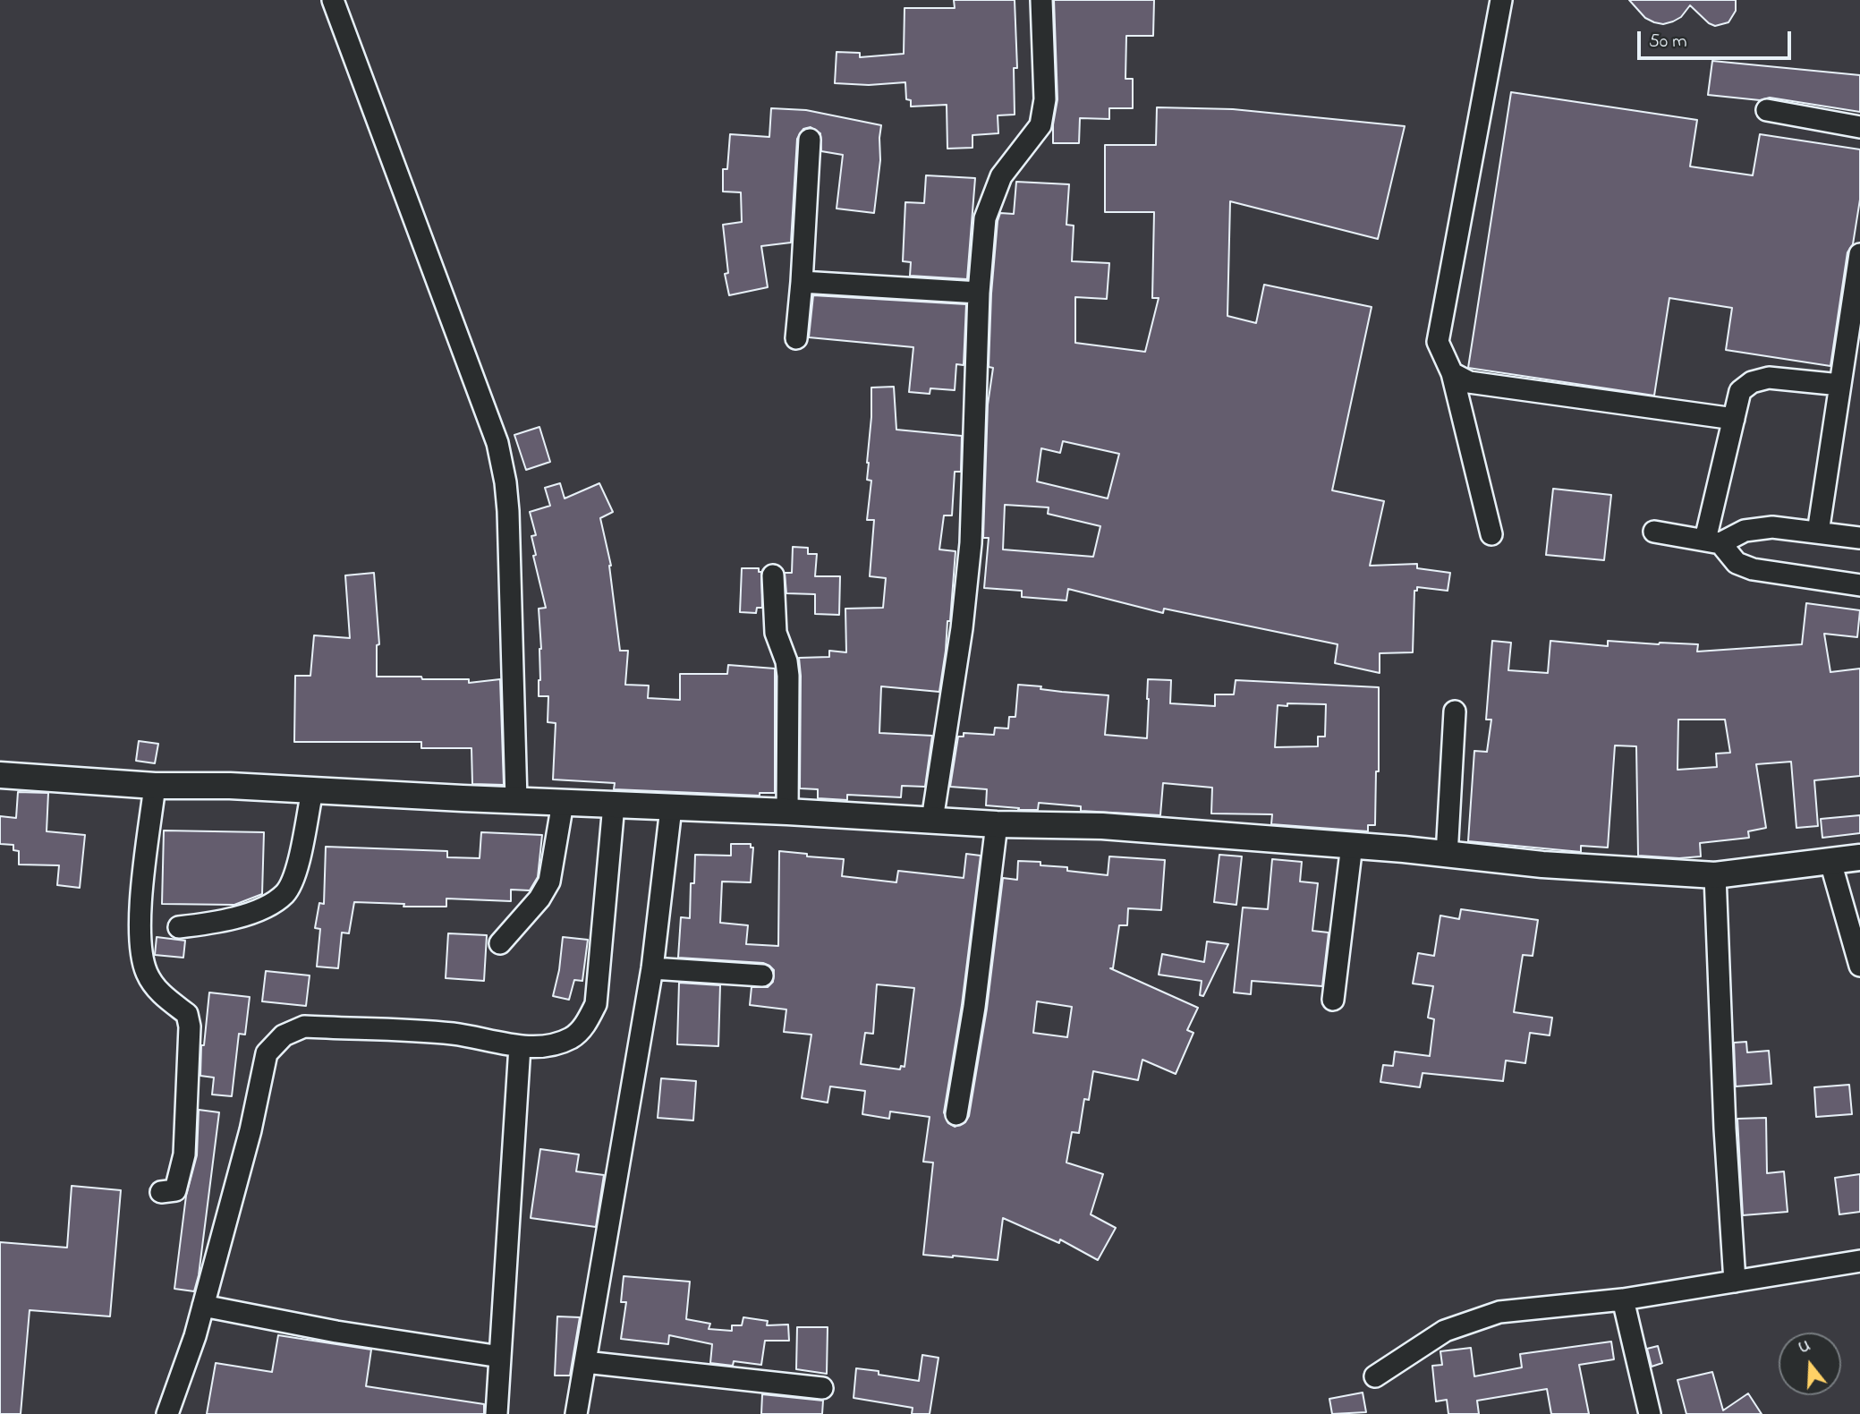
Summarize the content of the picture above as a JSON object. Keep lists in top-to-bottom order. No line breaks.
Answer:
{"scale_bar":"50 m","north":"top"}
